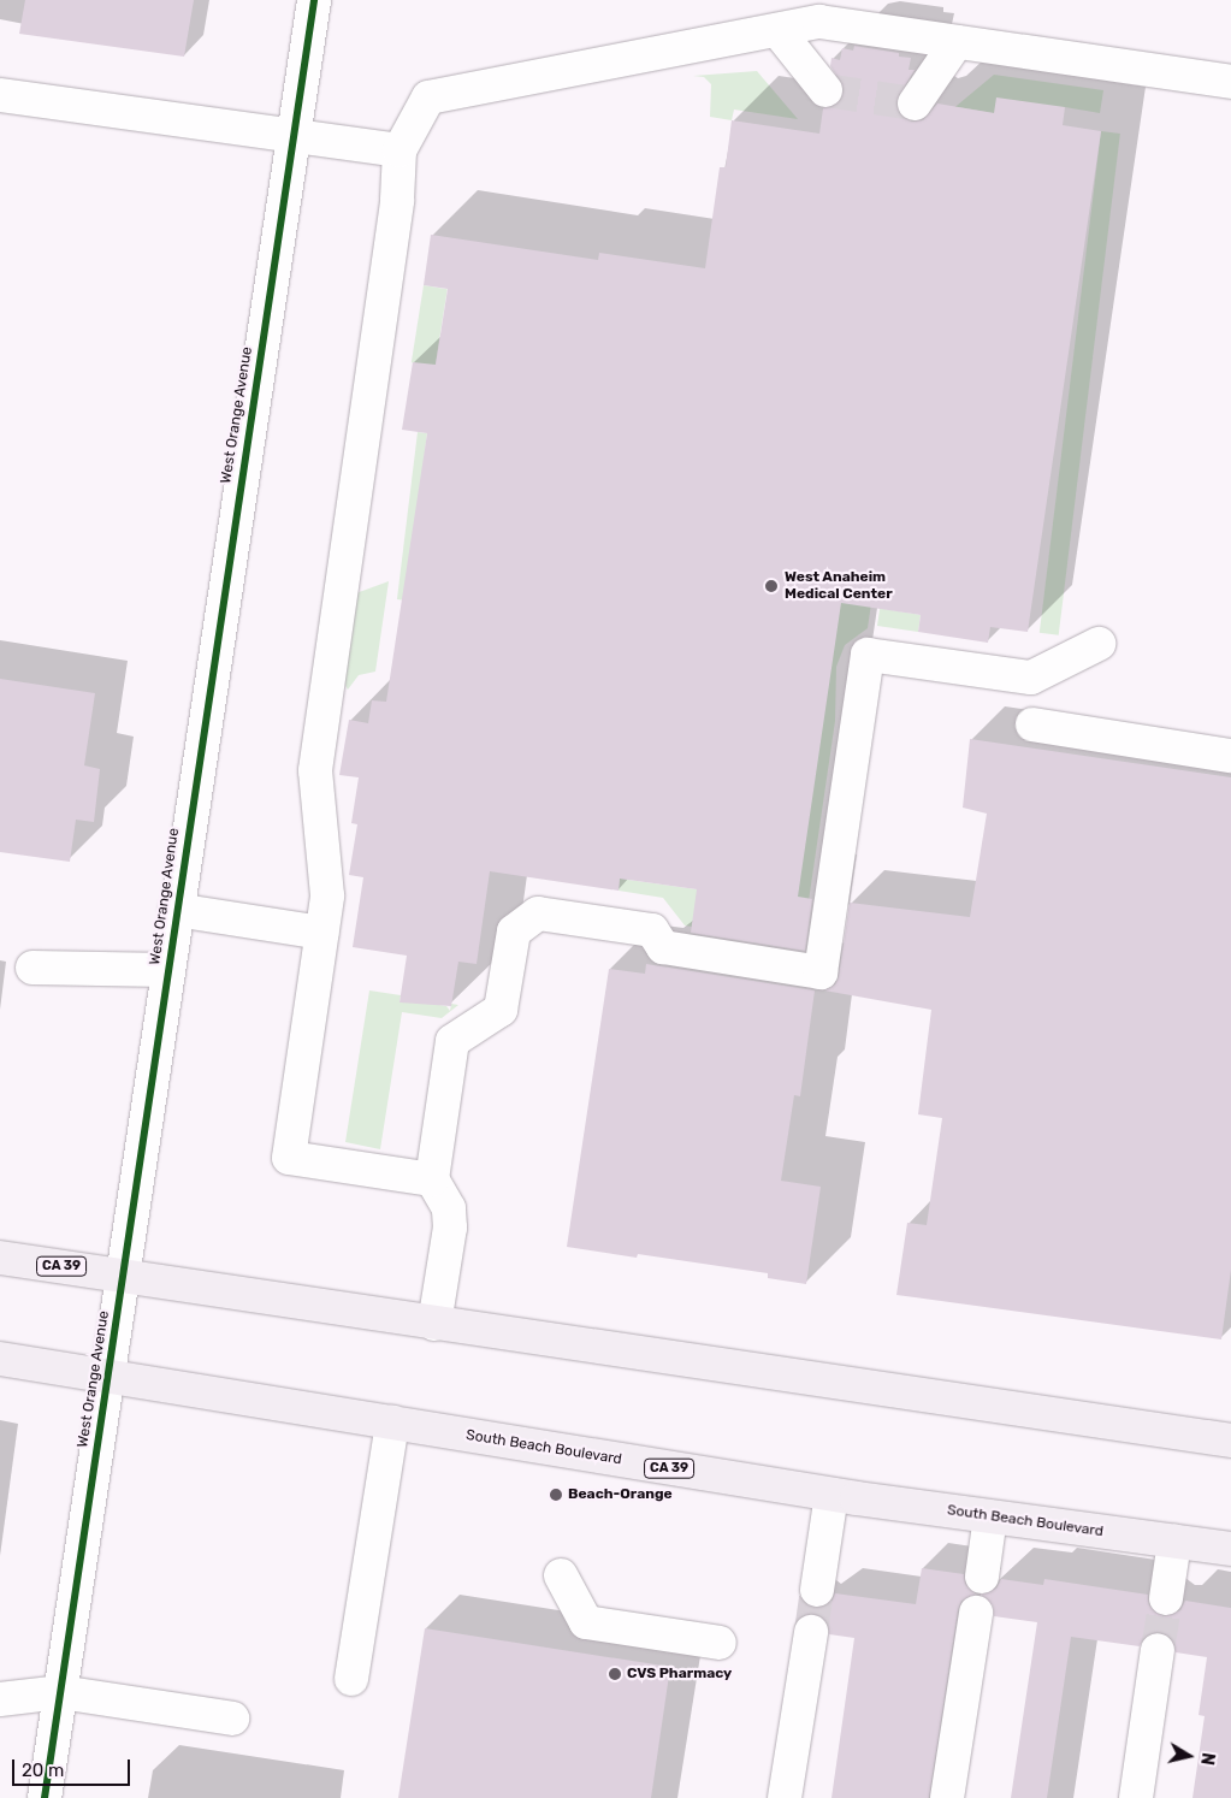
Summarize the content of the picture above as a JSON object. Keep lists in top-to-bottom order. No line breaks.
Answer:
{"streets":{"main road":["CA 39","South Beach Boulevard"],"street":["West Orange Avenue"]},"crossings":[["West Orange Avenue","CA 39"],["West Orange Avenue","South Beach Boulevard"]],"places":["West Anaheim Medical Center","Beach-Orange","CVS Pharmacy"],"scale_bar":"20 m","north":"right"}
